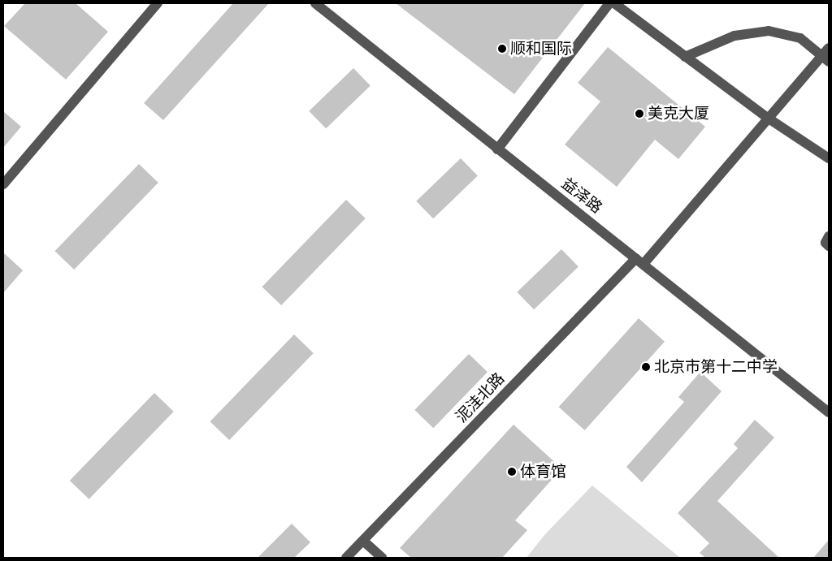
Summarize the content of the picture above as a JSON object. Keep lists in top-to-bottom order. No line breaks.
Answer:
{"streets":{"street":["益泽路","泥洼北路"]},"crossings":[["益泽路","泥洼北路"]],"places":["顺和国际","美克大厦","北京市第十二中学","体育馆"]}
